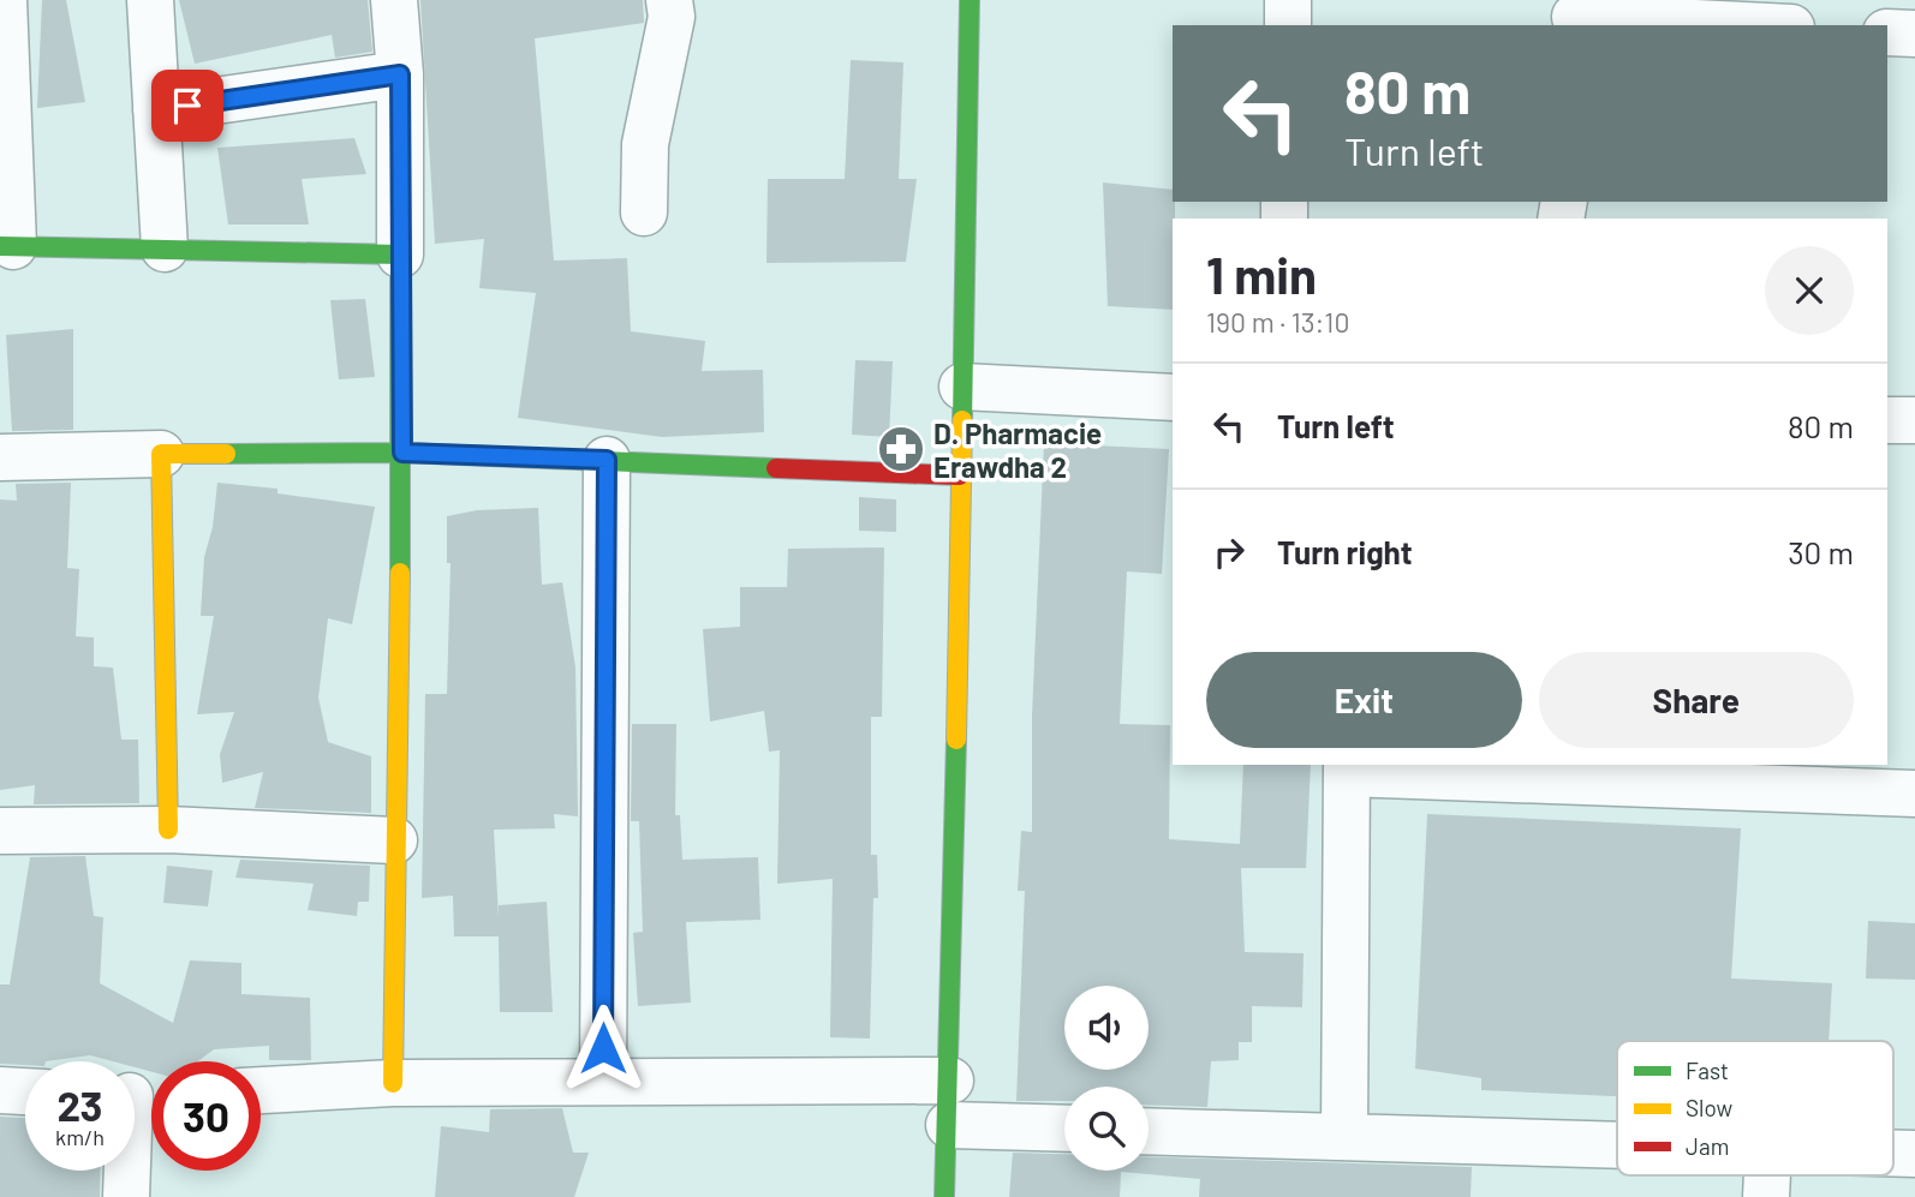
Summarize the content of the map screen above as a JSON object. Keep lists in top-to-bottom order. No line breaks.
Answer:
{"places":{"pharmacy":["D. Pharmacie Erawdha 2"]},"legend":["Fast","Slow","Jam"],"page":{"turn":["80 m","Turn left"],"heading":["1 min","190 m · 13:10"],"list":[{"name":"Turn left","value":"80 m"},{"name":"Turn right","value":"30 m"}],"buttons":["Exit","Share"],"speed":"23 km/h","limit":"30"}}
